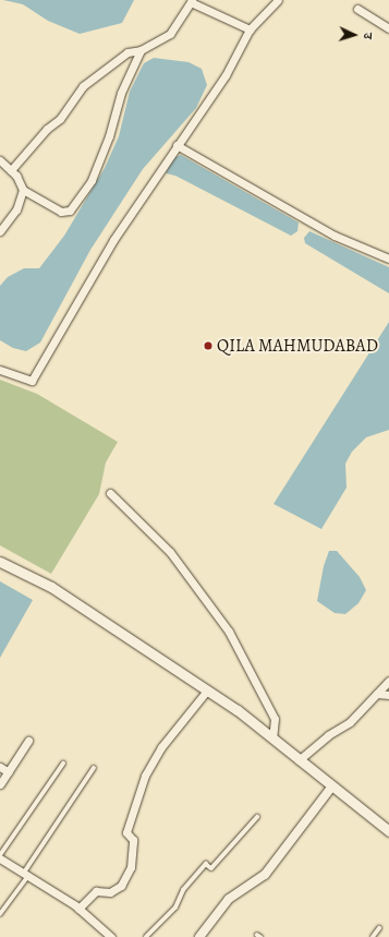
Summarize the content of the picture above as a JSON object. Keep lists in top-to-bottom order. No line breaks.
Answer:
{"places":["QILA MAHMUDABAD"],"north":"right"}
